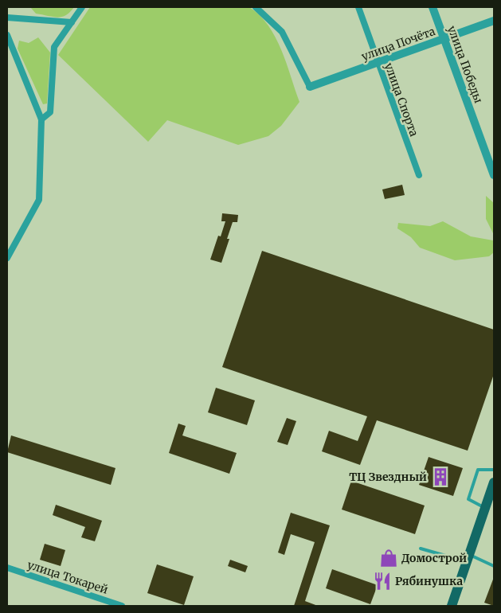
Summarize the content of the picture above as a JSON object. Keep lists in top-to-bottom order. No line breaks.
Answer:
{"streets":{"street":["улица Почёта","улица Победы","улица Спорта","улица Токарей"]},"crossings":[["улица Почёта","улица Победы"],["улица Почёта","улица Спорта"]],"places":{"building":["ТЦ Звездный"],"shop":["Домострой"],"restaurant":["Рябинушка"]}}
